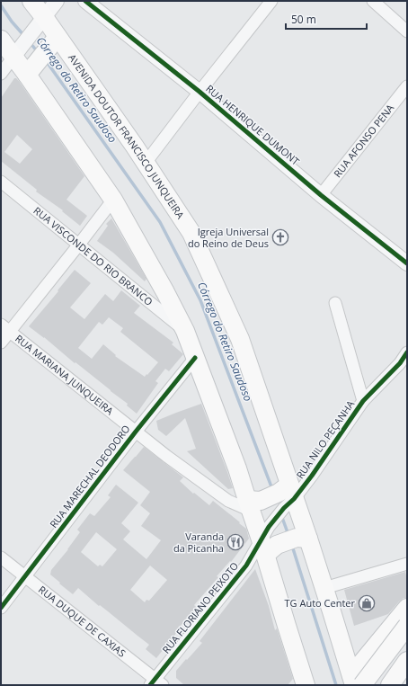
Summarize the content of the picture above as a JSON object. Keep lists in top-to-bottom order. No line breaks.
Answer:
{"streets":{"main road":["AVENIDA DOUTOR FRANCISCO JUNQUEIRA"],"street":["RUA HENRIQUE DUMONT","RUA AFONSO PENA","RUA VISCONDE DO RIO BRANCO","RUA MARIANA JUNQUEIRA","RUA NILO PEÇANHA","RUA MARECHAL DEODORO","RUA FLORIANO PEIXOTO","RUA DUQUE DE CAXIAS"]},"crossings":[["RUA HENRIQUE DUMONT","RUA AFONSO PENA"],["AVENIDA DOUTOR FRANCISCO JUNQUEIRA","RUA NILO PEÇANHA"],["RUA MARIANA JUNQUEIRA","RUA MARECHAL DEODORO"],["RUA NILO PEÇANHA","RUA FLORIANO PEIXOTO"],["RUA MARECHAL DEODORO","RUA DUQUE DE CAXIAS"],["RUA FLORIANO PEIXOTO","RUA DUQUE DE CAXIAS"]],"water":["Córrego do Retiro Saudoso"],"places":{"church":["Igreja Universal do Reino de Deus"],"restaurant":["Varanda da Picanha"],"shop":["TG Auto Center"]},"scale_bar":"50 m"}
